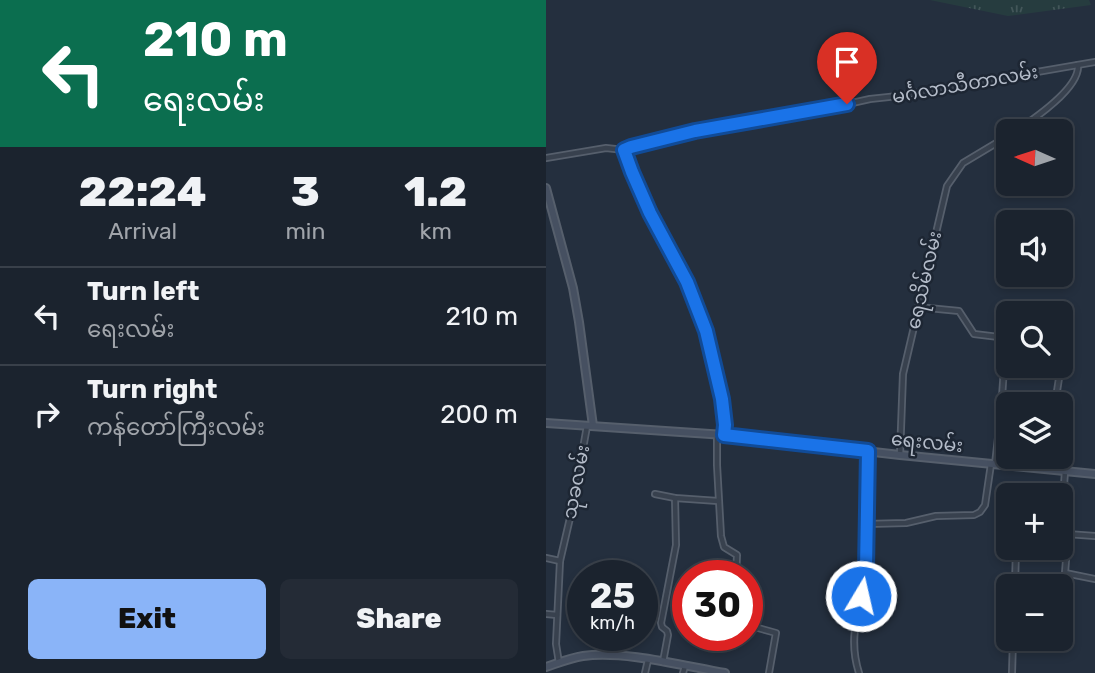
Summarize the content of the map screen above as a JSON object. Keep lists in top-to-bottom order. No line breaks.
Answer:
{"streets":{"street":["မင်္ဂလာသီတာလမ်း","ရေသိမ်လမ်း","ရေးလမ်း","သုခလမ်း"]},"crossings":[["ရေသိမ်လမ်း","ရေးလမ်း"],["ရေးလမ်း","သုခလမ်း"]],"north":"left","page":{"turn":["210 m","ရေးလမ်း"],"map_buttons":["+","−"],"eta":["22:24","Arrival","3","min","1.2","km"],"list":[{"name":"Turn left","note":"ရေးလမ်း","value":"210 m"},{"name":"Turn right","note":"ကန်တော်ကြီးလမ်း","value":"200 m"}],"speed":"25 km/h","limit":"30","buttons":["Exit","Share"]}}
